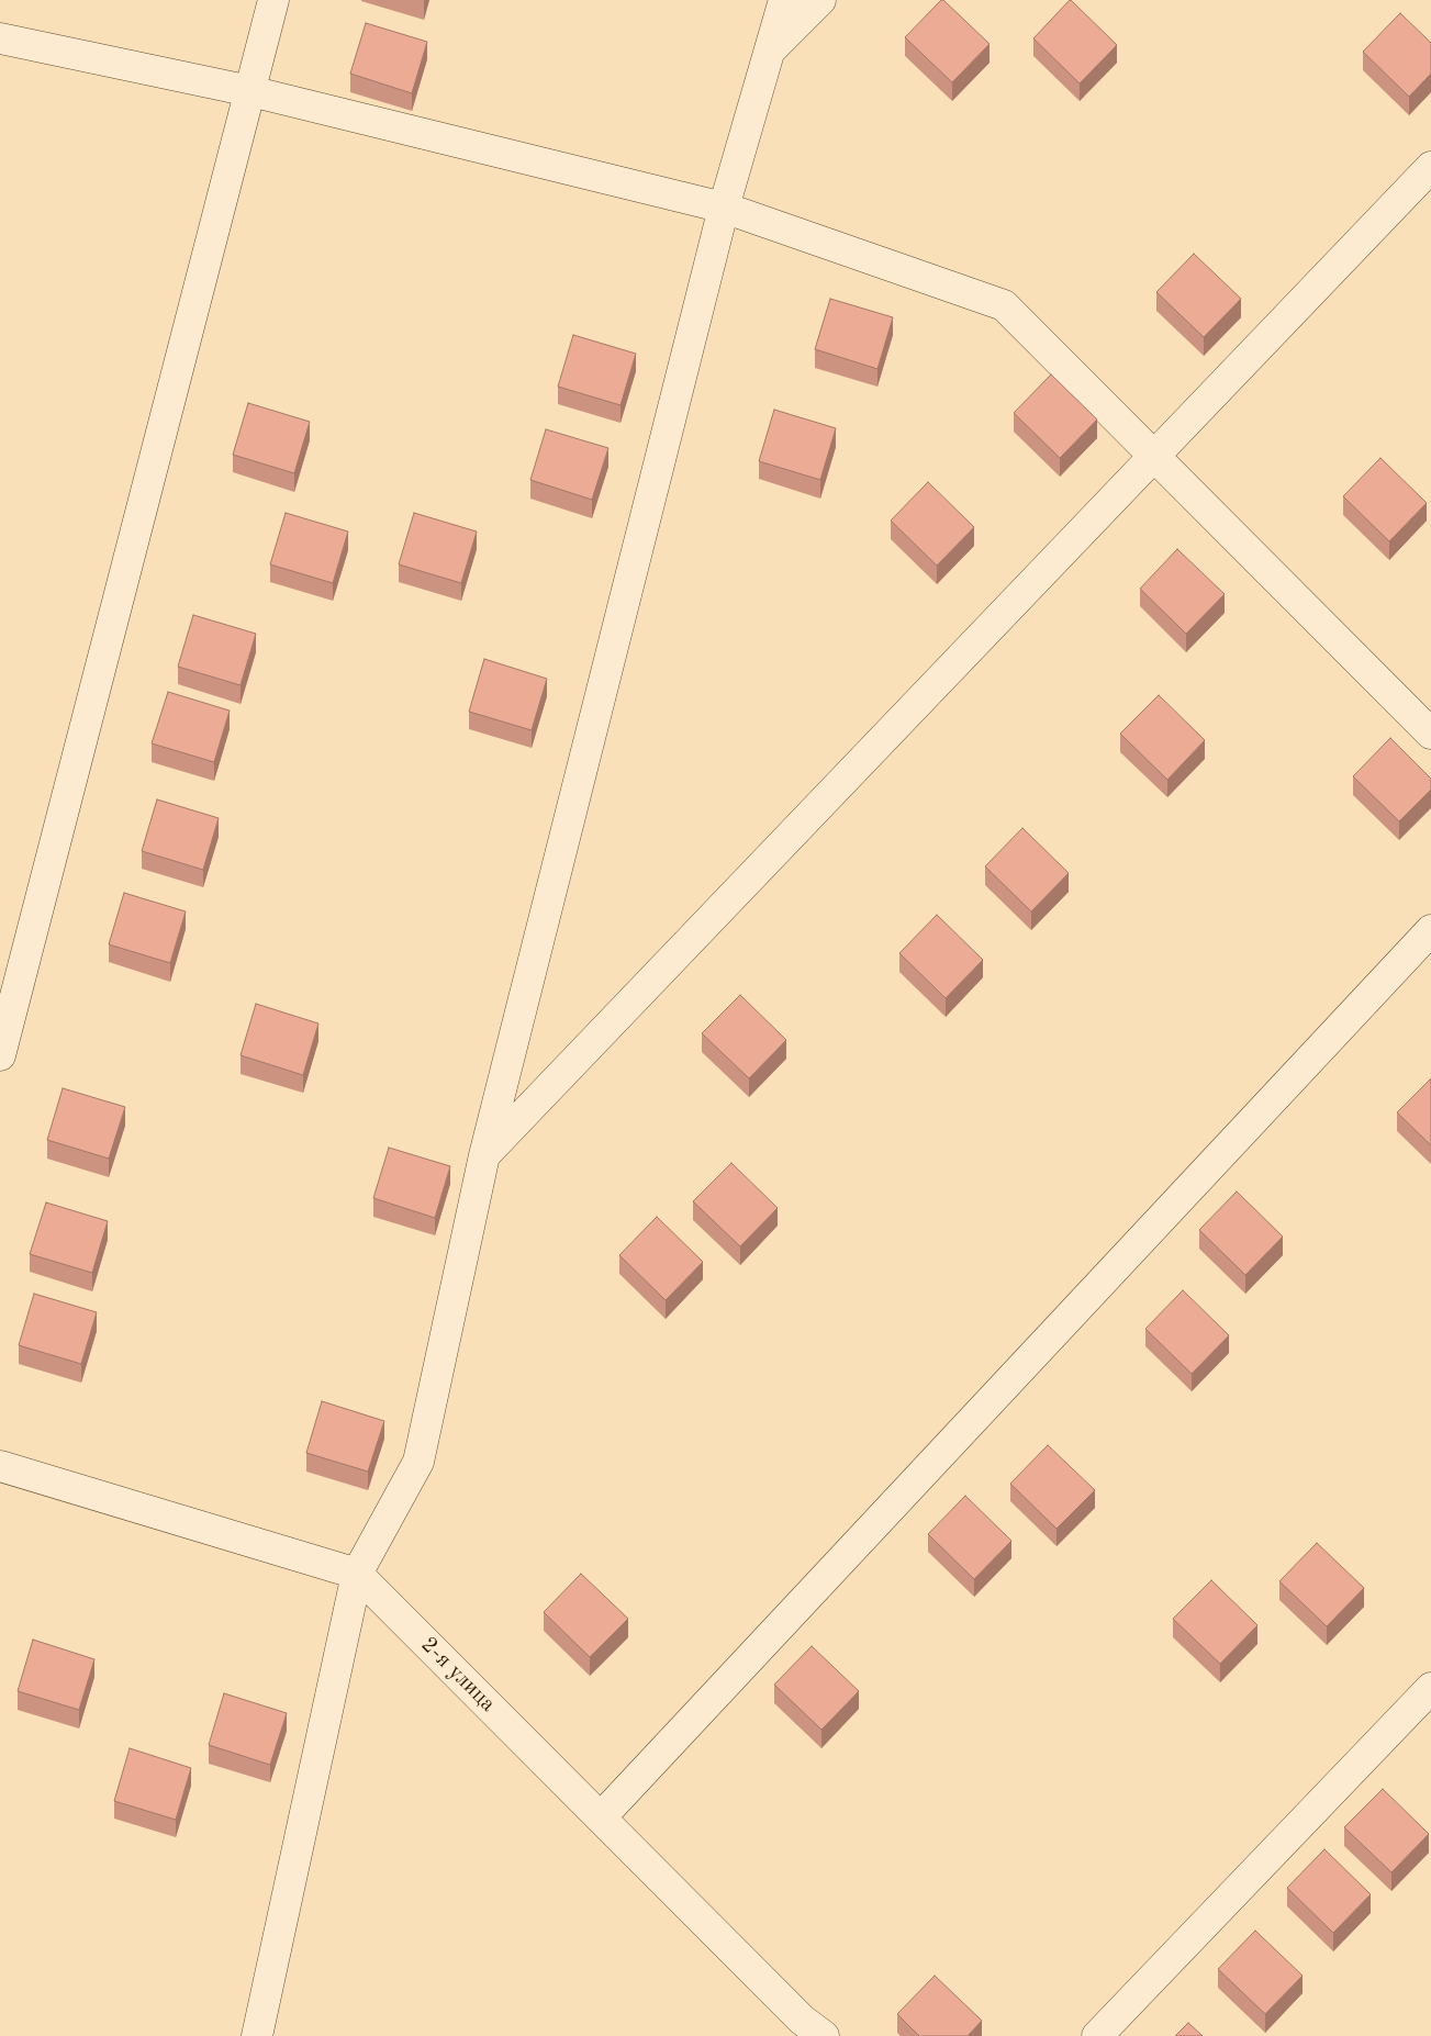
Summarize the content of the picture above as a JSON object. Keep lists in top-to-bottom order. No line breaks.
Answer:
{"streets":{"street":["2-я улица"]}}
